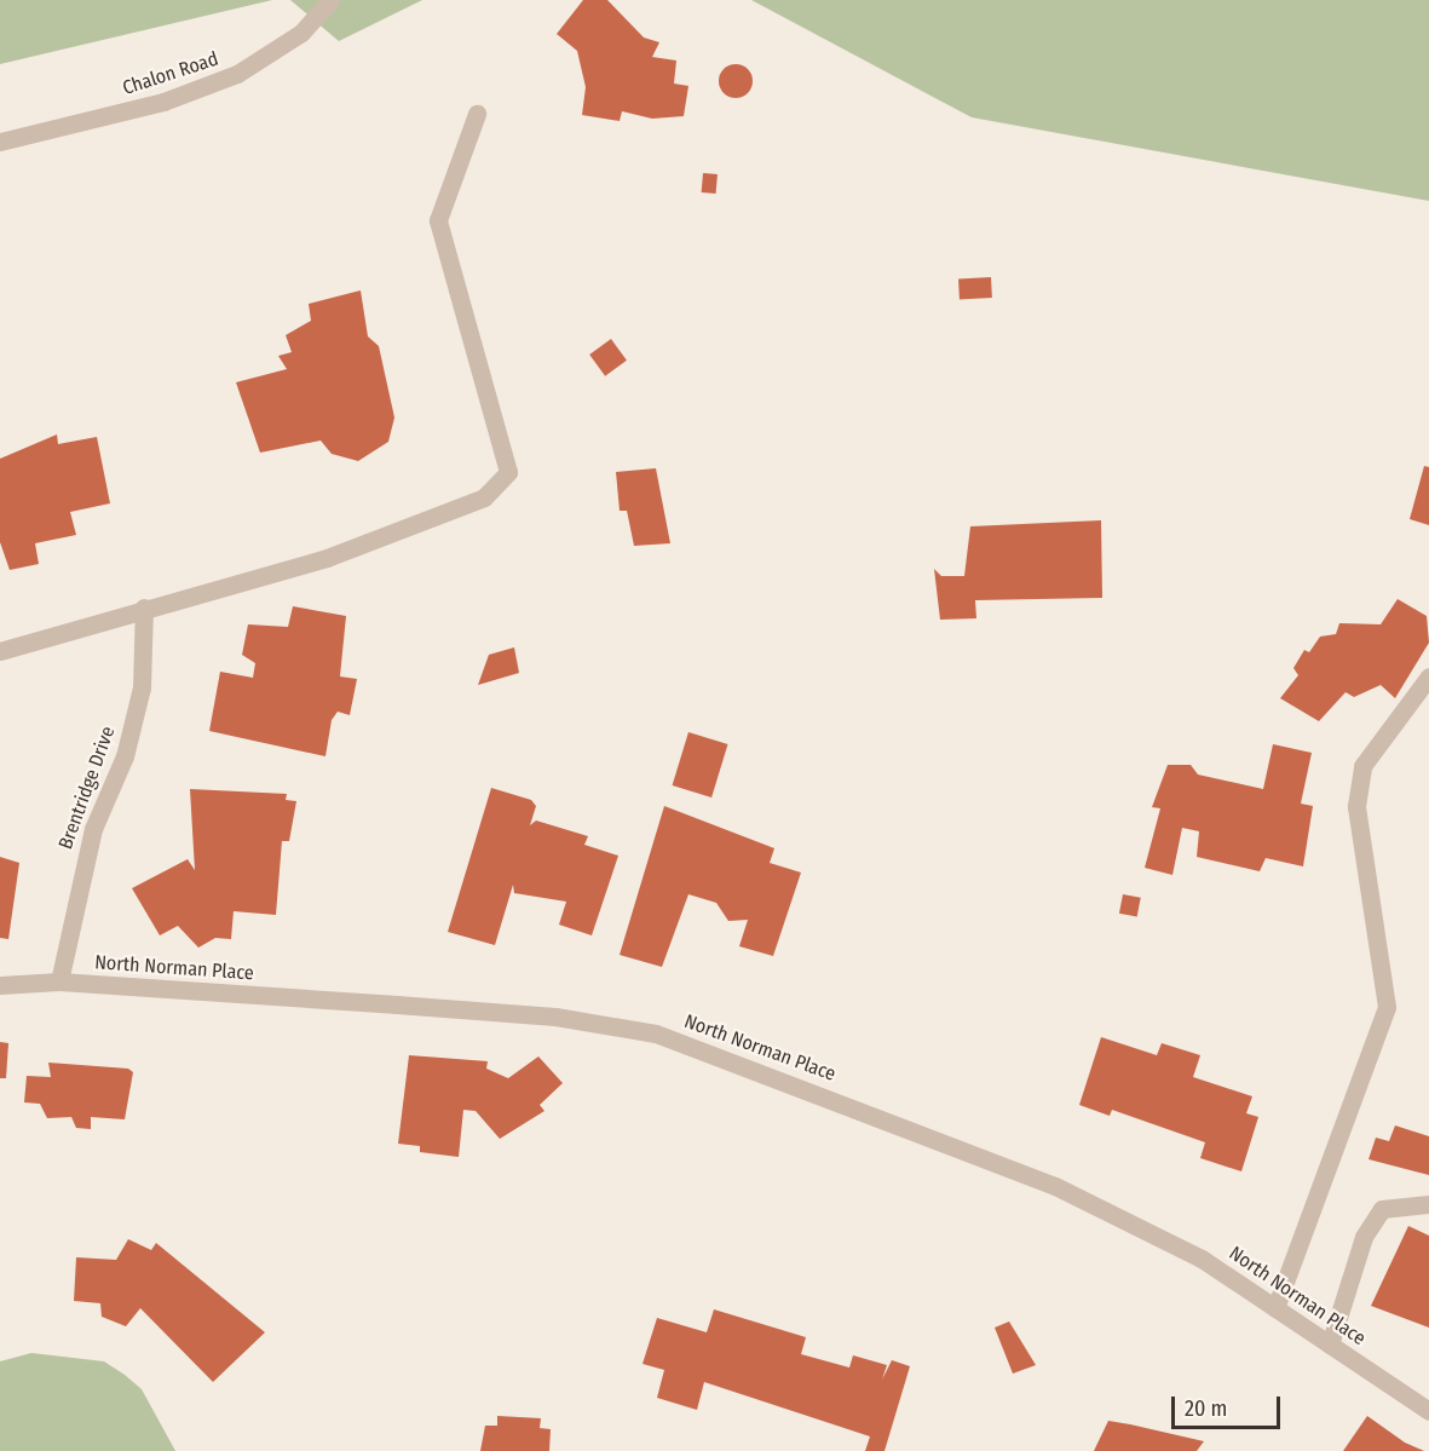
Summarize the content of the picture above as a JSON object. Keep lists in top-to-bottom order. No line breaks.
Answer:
{"streets":{"street":["Chalon Road","Brentridge Drive","North Norman Place"]},"crossings":[["Brentridge Drive","North Norman Place"]],"scale_bar":"20 m"}
